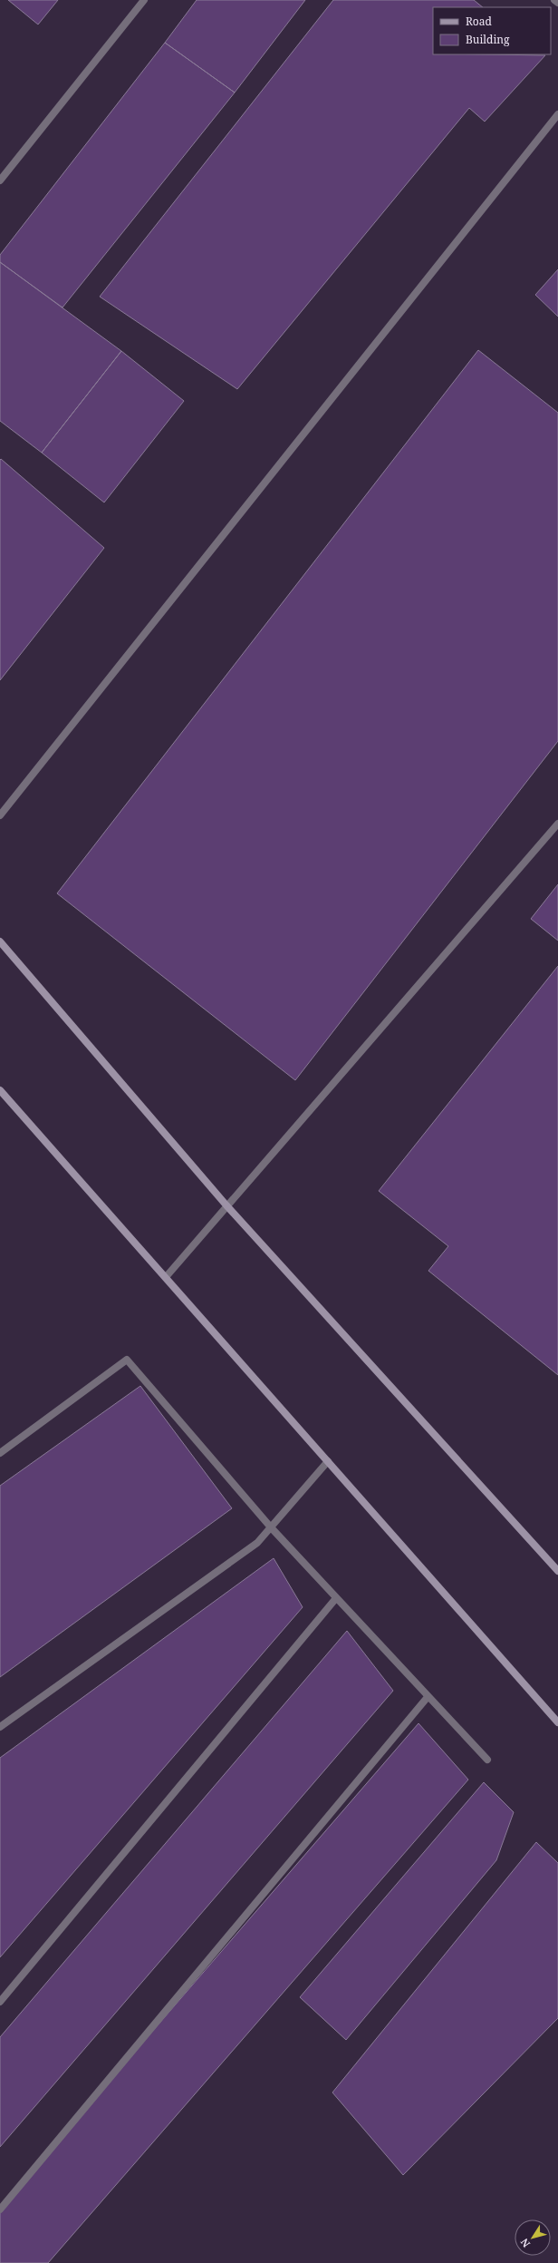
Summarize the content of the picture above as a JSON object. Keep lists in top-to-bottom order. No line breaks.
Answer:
{"legend":["Road","Building"],"north":"bottom left"}
